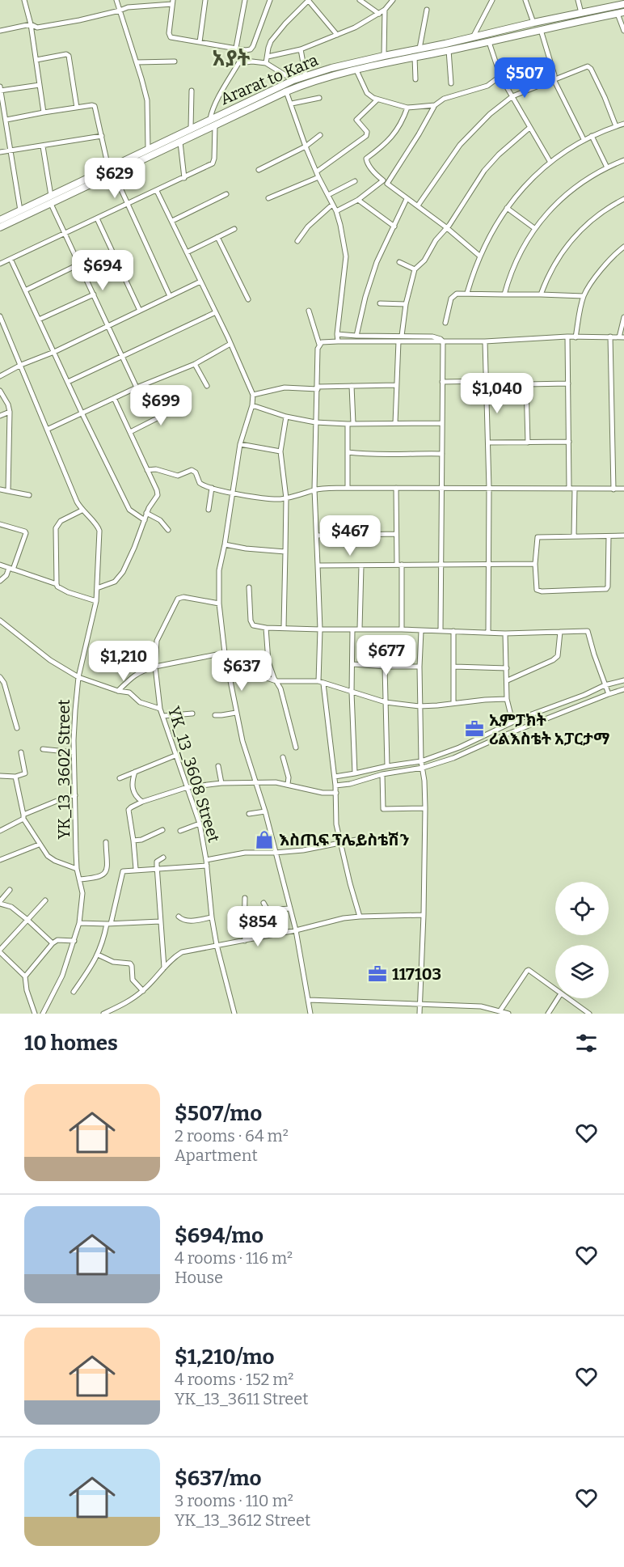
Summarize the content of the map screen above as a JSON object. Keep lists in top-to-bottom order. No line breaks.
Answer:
{"streets":{"main road":["Ararat to Kara"],"street":["YK_13_3602 Street","YK_13_3608 Street"]},"districts":["አያት"],"places":{"office":["ኢምፓክት ሪልእስቴት አፓርታማ","117103"],"shop":["እስጢፍ ፕሌይስቴሽን"]},"page":{"price":["$507","$629","$694","$1,040","$699","$467","$677","$1,210","$637","$854"],"heading":"10 homes","list":[{"name":"$507/mo","note":"2 rooms · 64 m² · Apartment"},{"name":"$694/mo","note":"4 rooms · 116 m² · House"},{"name":"$1,210/mo","note":"4 rooms · 152 m² · YK_13_3611 Street"},{"name":"$637/mo","note":"3 rooms · 110 m² · YK_13_3612 Street"}]}}
